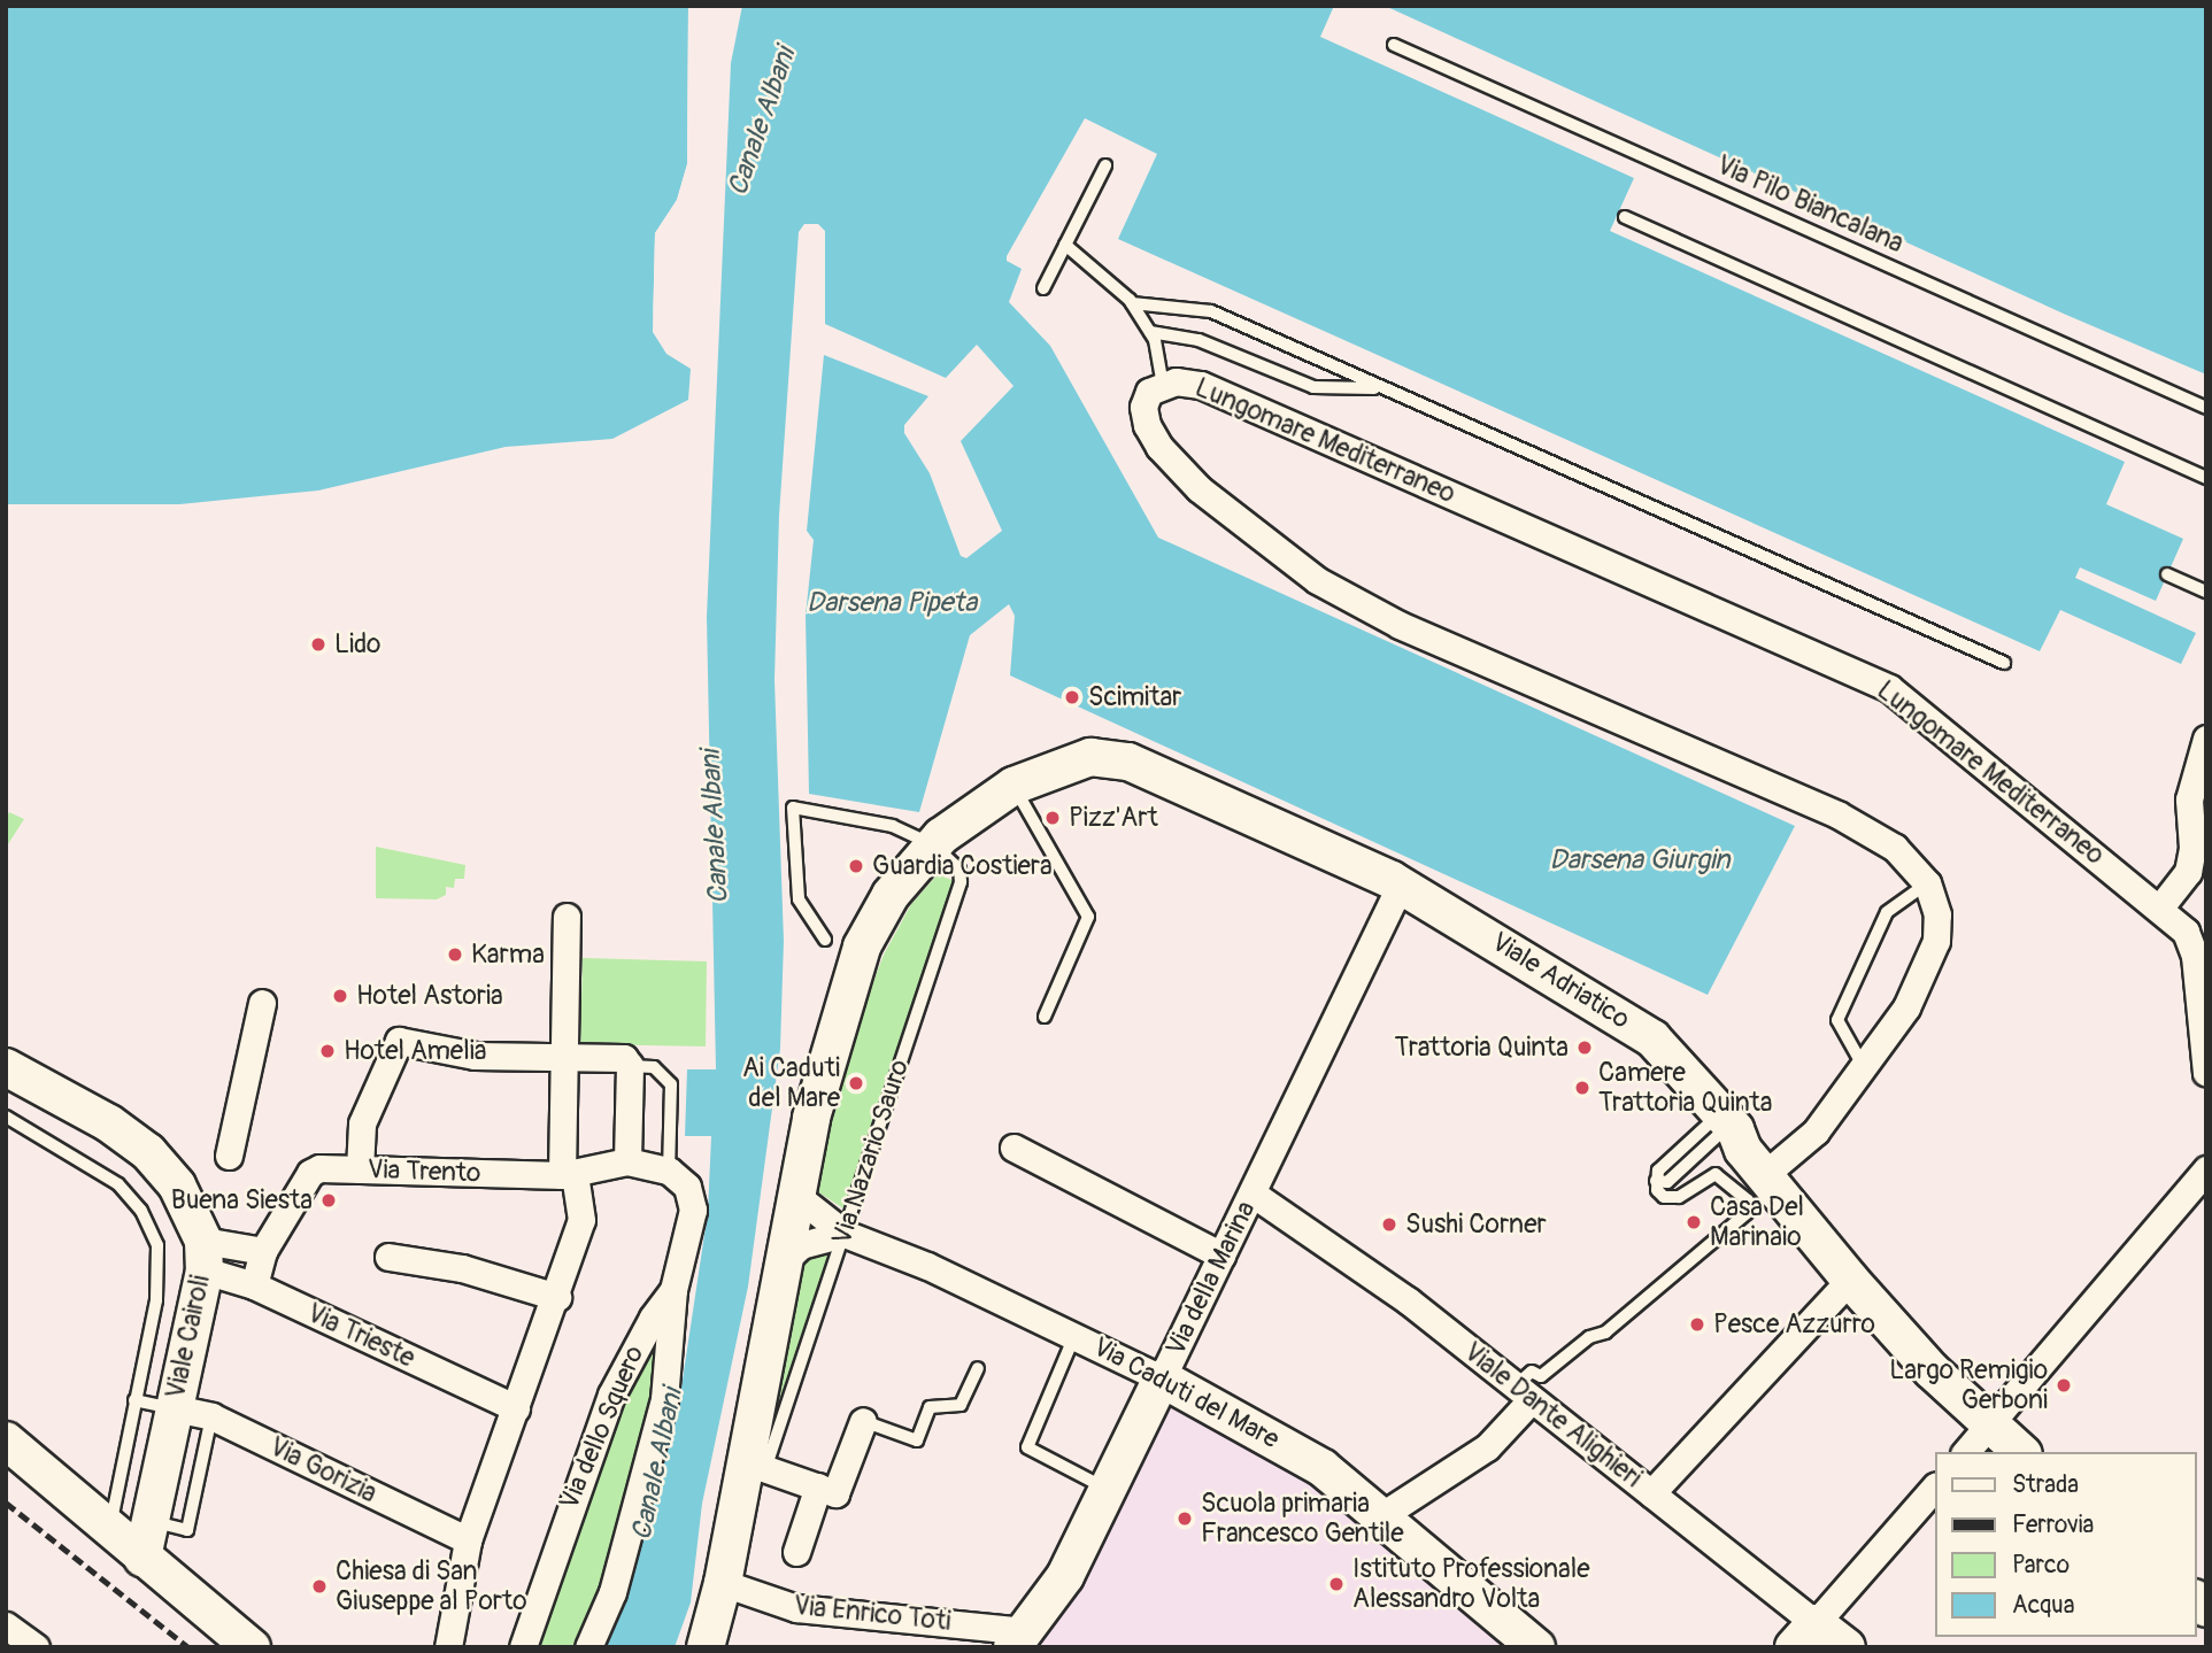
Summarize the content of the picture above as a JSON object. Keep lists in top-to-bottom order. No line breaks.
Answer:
{"streets":{"street":["Lungomare Mediterraneo","Viale Adriatico","Via Nazario Sauro","Via Trento","Via della Marina","Via Trieste","Viale Cairoli","Via Caduti del Mare","Viale Dante Alighieri","Via dello Squero","Via Gorizia","Via Enrico Toti"],"lane":["Via Pilo Biancalana"]},"crossings":[["Lungomare Mediterraneo","Viale Adriatico"],["Viale Adriatico","Via Nazario Sauro"],["Via Nazario Sauro","Via Caduti del Mare"],["Via Nazario Sauro","Via Enrico Toti"],["Via Trento","Via Trieste"],["Via della Marina","Via Caduti del Mare"],["Via della Marina","Viale Dante Alighieri"],["Via della Marina","Via Enrico Toti"],["Via Trieste","Viale Cairoli"],["Viale Cairoli","Via Gorizia"]],"water":["Canale Albani","Darsena Pipeta","Darsena Giurgin"],"places":["Lido","Scimitar","Pizz'Art","Guardia Costiera","Karma","Hotel Astoria","Trattoria Quinta","Hotel Amelia","Ai Caduti del Mare","Camere Trattoria Quinta","Buena Siesta","Casa Del Marinaio","Sushi Corner","Pesce Azzurro","Largo Remigio Gerboni","Scuola primaria Francesco Gentile","Istituto Professionale Alessandro Volta","Chiesa di San Giuseppe al Porto"],"legend":["Strada","Ferrovia","Parco","Acqua"]}
